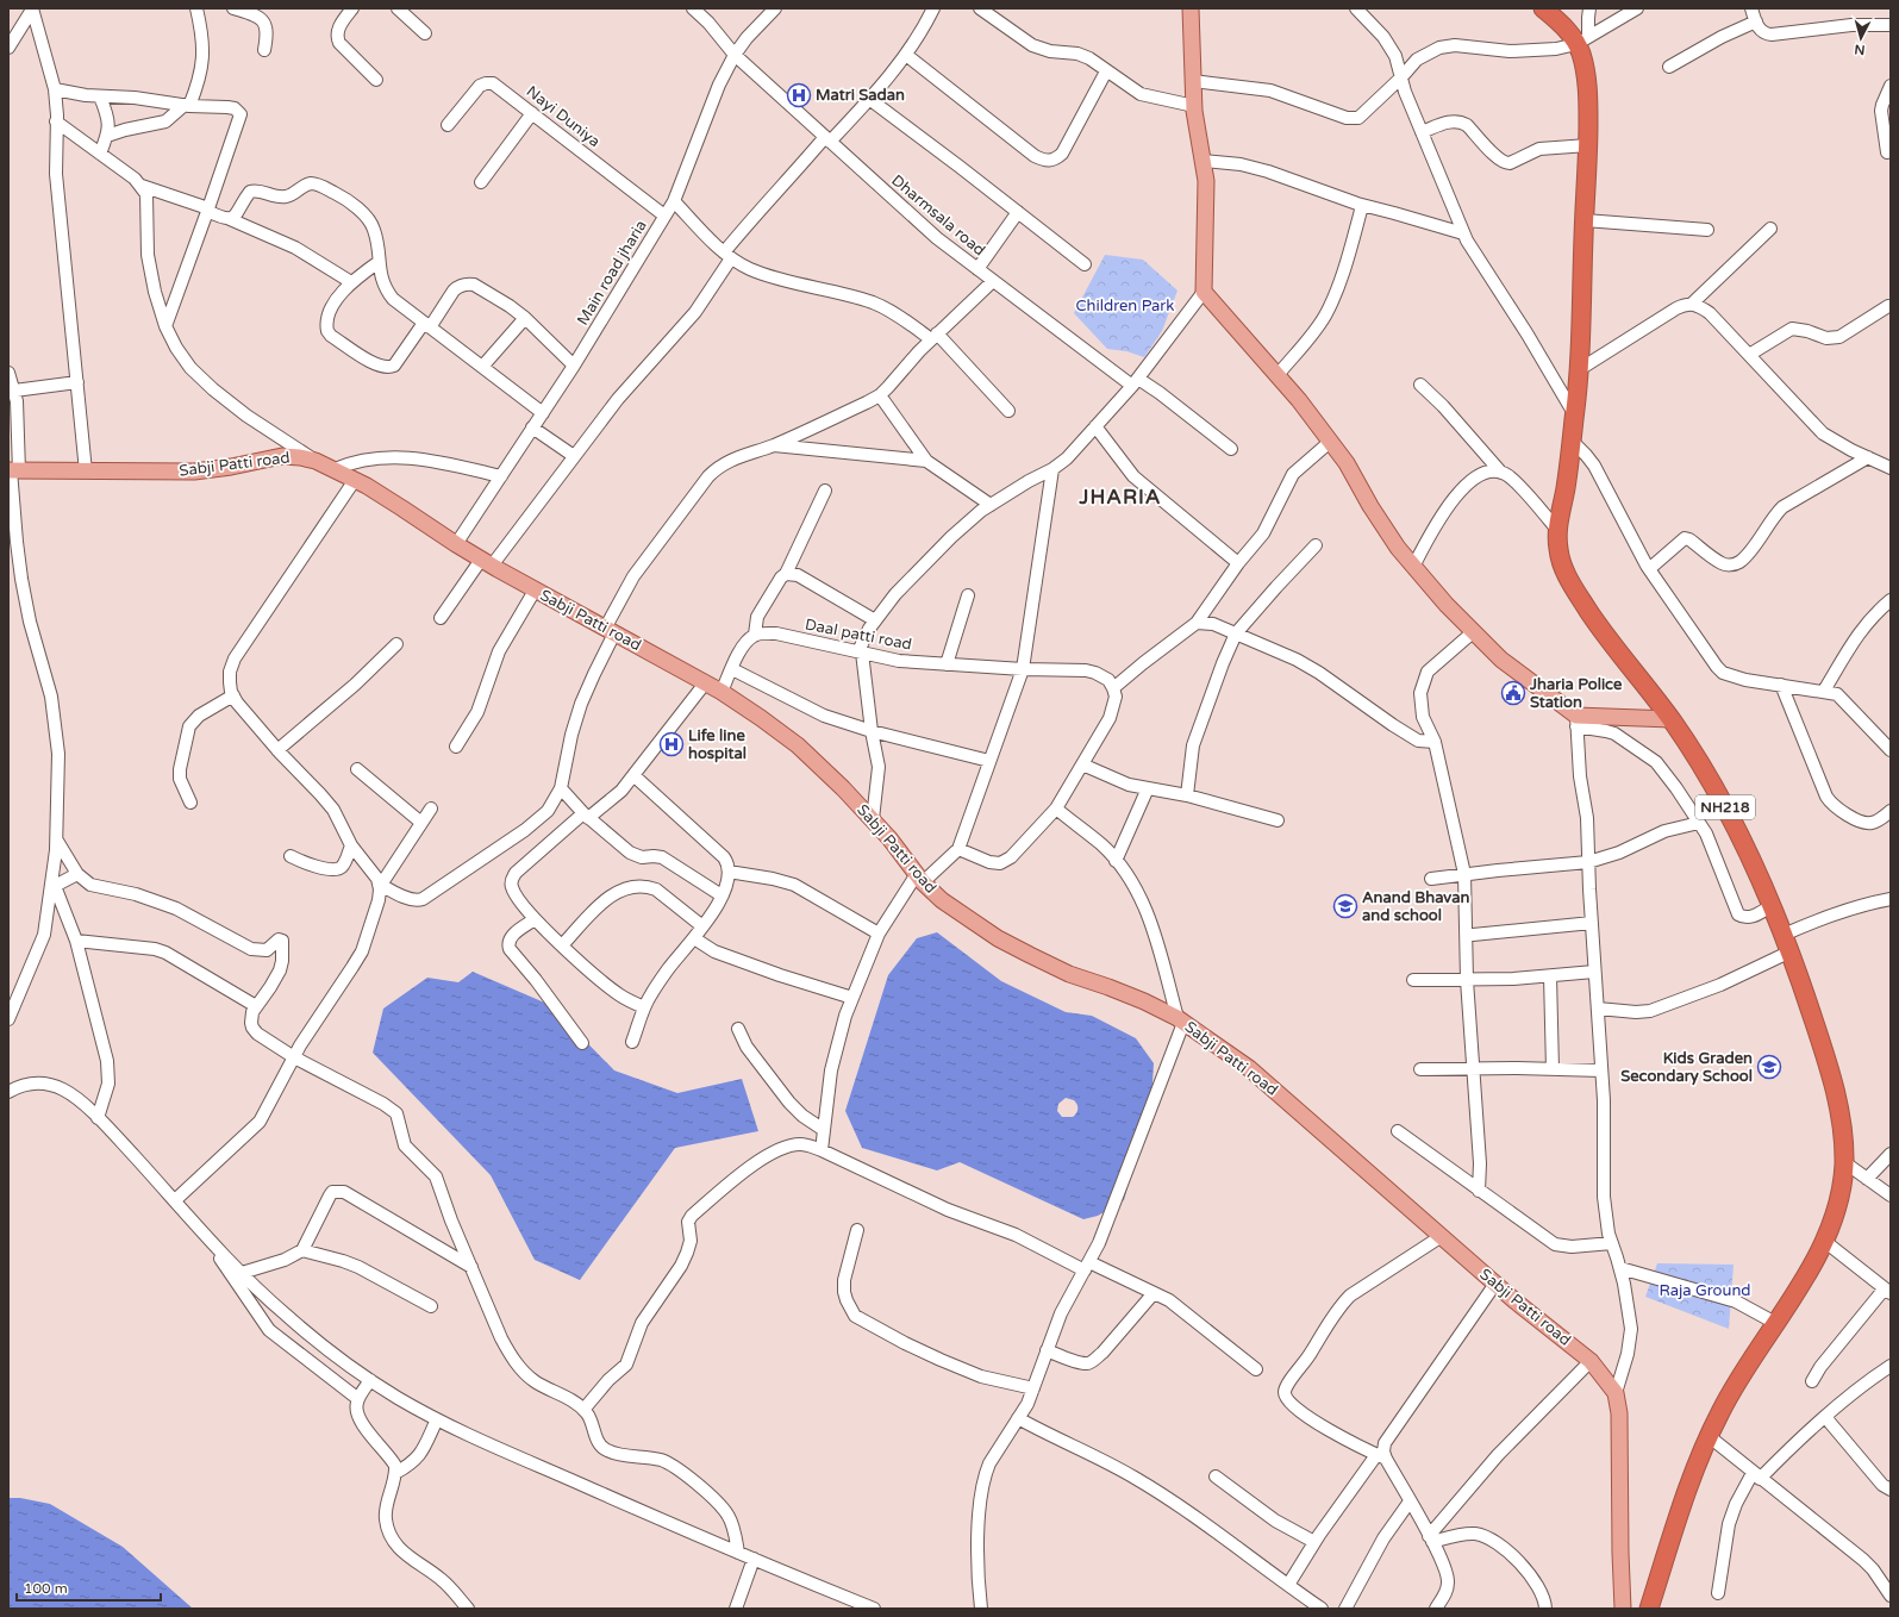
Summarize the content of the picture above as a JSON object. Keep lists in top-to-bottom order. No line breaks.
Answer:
{"streets":{"highway":["NH218"],"main road":["Sabji Patti road"],"street":["Nayi Duniya","Dharmsala road","Main road jharia","Daal patti road"]},"crossings":[["Nayi Duniya","Main road jharia"],["Dharmsala road","Main road jharia"],["Main road jharia","Sabji Patti road"]],"districts":["JHARIA"],"parks":["Children Park","Raja Ground"],"places":{"hospital":["Matri Sadan","Life line hospital"],"public building":["Jharia Police Station"],"school or university":["Anand Bhavan and school","Kids Graden Secondary School"]},"scale_bar":"100 m","north":"bottom"}
